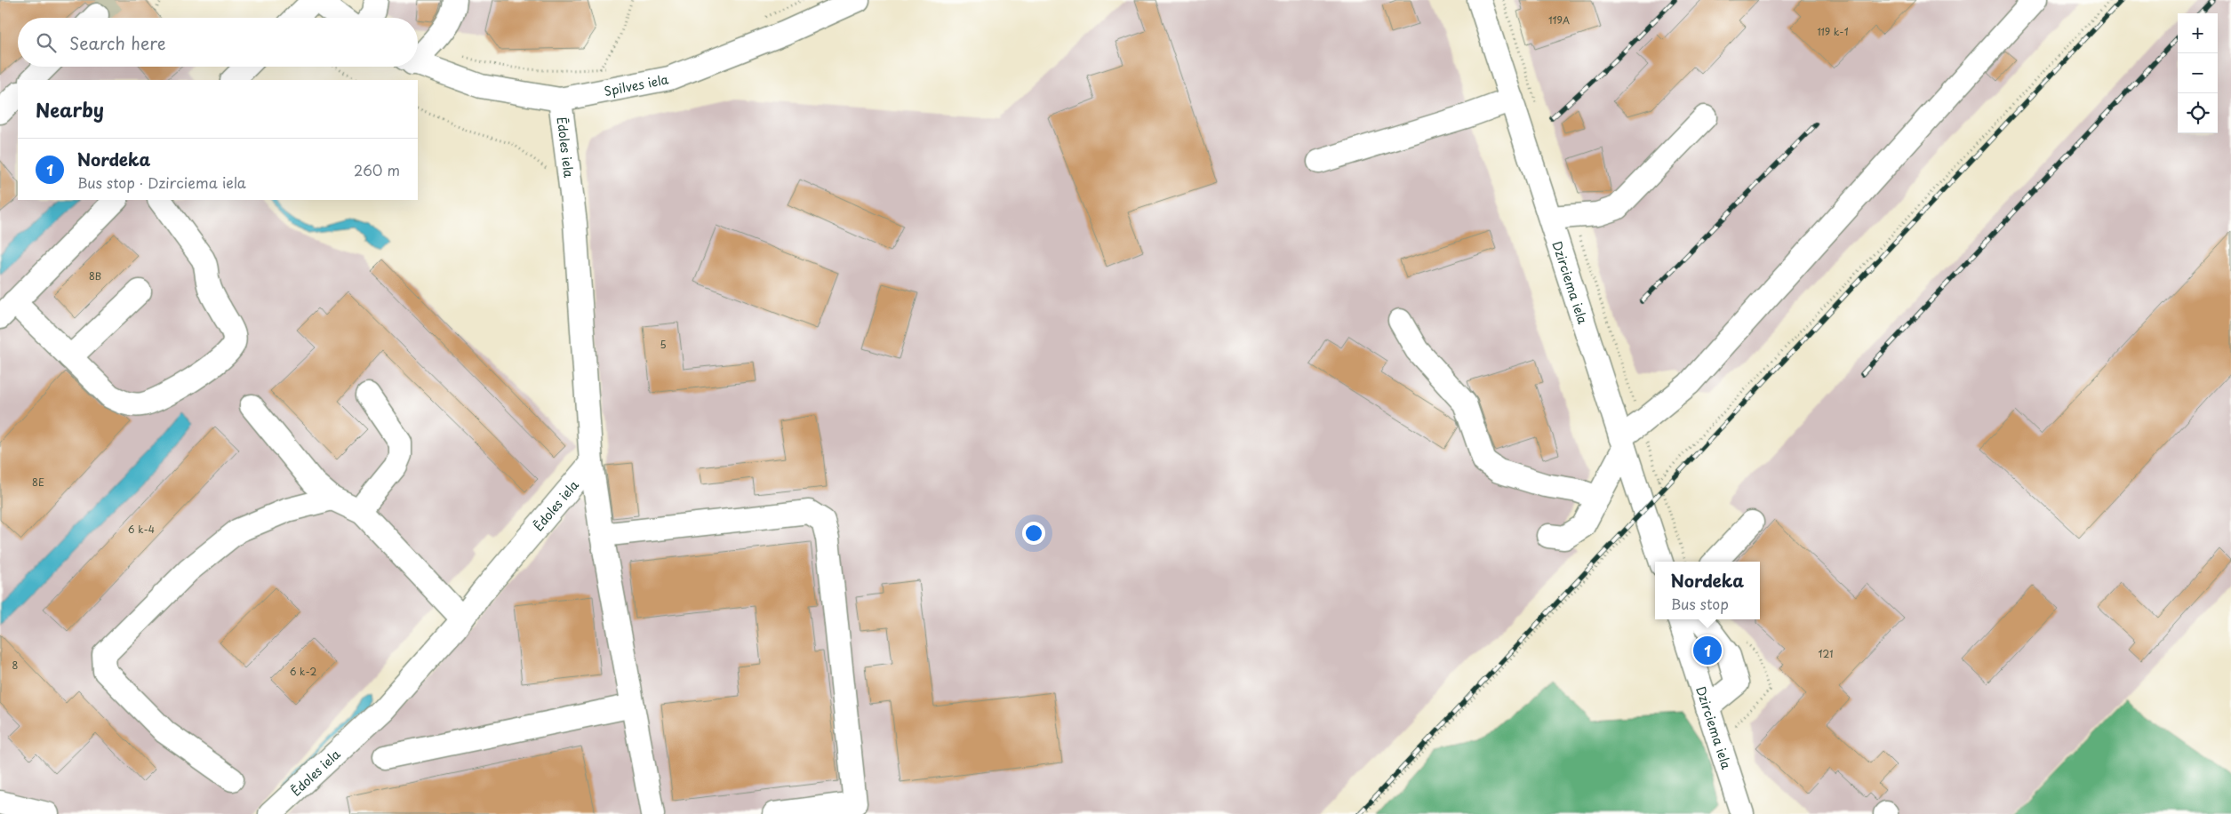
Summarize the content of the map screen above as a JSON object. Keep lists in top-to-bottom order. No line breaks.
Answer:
{"streets":{"street":["Spilves iela","Ēdoles iela","Dzirciema iela"]},"crossings":[["Spilves iela","Ēdoles iela"]],"house_numbers":["119A","119 k-1","8B","5","8E","6 k-4","121","8","6 k-2"],"page":{"map_buttons":["+","−"],"search":"Search here","heading":"Nearby","list":[{"mark":"1","name":"Nordeka","note":"Bus stop · Dzirciema iela","value":"260 m"}],"popup":["Nordeka","Bus stop"],"pins":"1"}}
